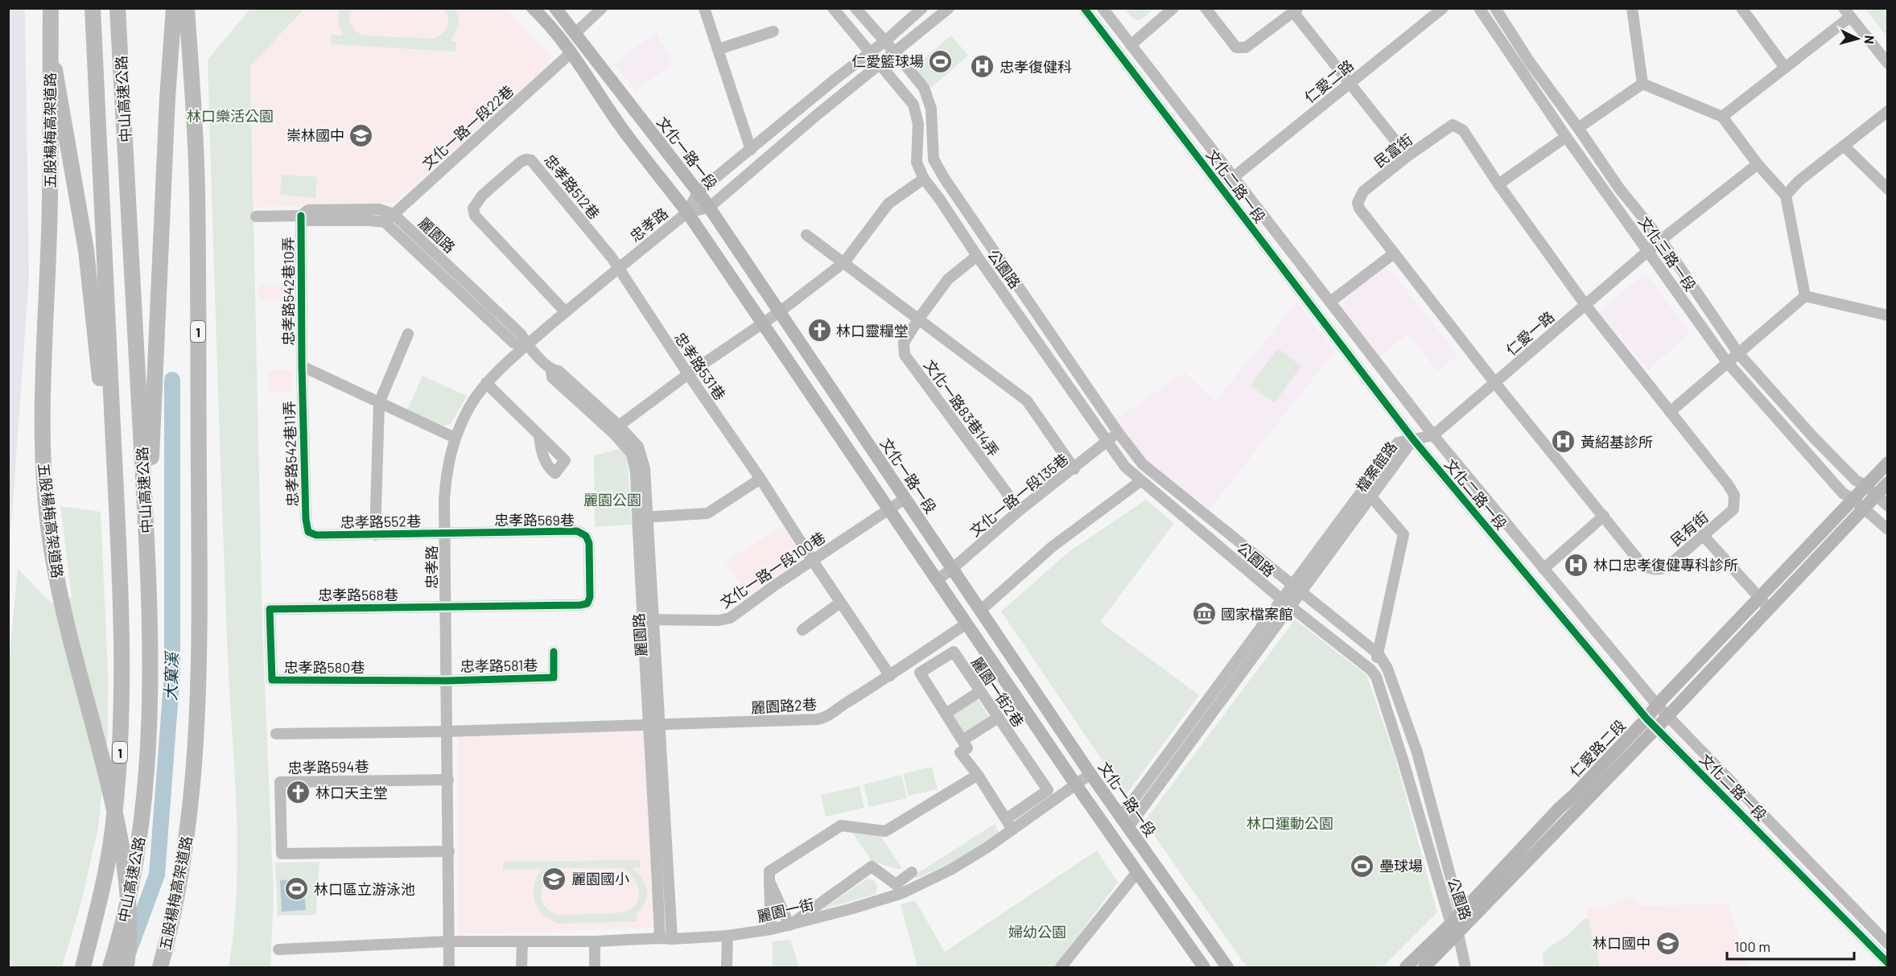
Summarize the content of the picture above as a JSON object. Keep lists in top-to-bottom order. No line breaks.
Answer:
{"streets":{"highway":["中山高速公路","五股楊梅高架道路","1"],"main road":["文化一路一段","仁愛路二段"],"street":["仁愛二路","文化一路一段22巷","民富街","文化二路一段","忠孝路512巷","忠孝路","麗園路","文化三路一段","公園路","忠孝路542巷10弄","仁愛一路","忠孝路531巷","文化一路83巷14弄","忠孝路542巷11弄","檔案館路","文化一路一段135巷","忠孝路569巷","忠孝路552巷","民有街","文化一路一段100巷","忠孝路568巷","忠孝路581巷","忠孝路580巷","麗園一街2巷","麗園路2巷","忠孝路594巷","麗園一街"]},"crossings":[["仁愛二路","文化二路一段"],["文化一路一段22巷","麗園路"],["民富街","仁愛一路"],["民富街","民有街"],["文化一路一段","忠孝路"],["文化一路一段","檔案館路"],["文化一路一段","文化一路一段135巷"],["文化一路一段","文化一路一段100巷"],["文化一路一段","麗園一街"],["文化二路一段","仁愛一路"],["文化二路一段","檔案館路"],["文化二路一段","仁愛路二段"],["忠孝路512巷","忠孝路"],["忠孝路512巷","忠孝路531巷"],["忠孝路","麗園路"],["忠孝路","公園路"],["忠孝路","忠孝路531巷"],["忠孝路","忠孝路569巷"],["忠孝路","忠孝路552巷"],["忠孝路","忠孝路568巷"],["忠孝路","忠孝路581巷"],["忠孝路","忠孝路580巷"],["忠孝路","麗園路2巷"],["忠孝路","忠孝路594巷"],["忠孝路","麗園一街"],["麗園路","文化一路一段100巷"],["麗園路","麗園路2巷"],["麗園路","麗園一街"],["文化三路一段","仁愛一路"],["文化三路一段","仁愛路二段"],["公園路","檔案館路"],["公園路","文化一路一段135巷"],["公園路","仁愛路二段"],["忠孝路542巷10弄","忠孝路542巷11弄"],["仁愛一路","檔案館路"],["仁愛一路","民有街"],["忠孝路531巷","文化一路一段100巷"],["忠孝路531巷","麗園路2巷"],["文化一路83巷14弄","文化一路一段135巷"],["忠孝路542巷11弄","忠孝路552巷"],["忠孝路569巷","忠孝路552巷"],["忠孝路569巷","忠孝路568巷"],["忠孝路568巷","忠孝路580巷"],["忠孝路581巷","忠孝路580巷"],["麗園一街2巷","麗園一街"]],"water":["大窠溪"],"parks":["林口樂活公園","麗園公園","林口運動公園","婦幼公園"],"places":{"sports":["仁愛籃球場","壘球場","林口區立游泳池"],"hospital":["忠孝復健科","黃紹基診所","林口忠孝復健專科診所"],"school or university":["崇林國中","麗園國小","林口國中"],"church":["林口靈糧堂","林口天主堂"],"museum":["國家檔案館"]},"scale_bar":"100 m","north":"right"}
